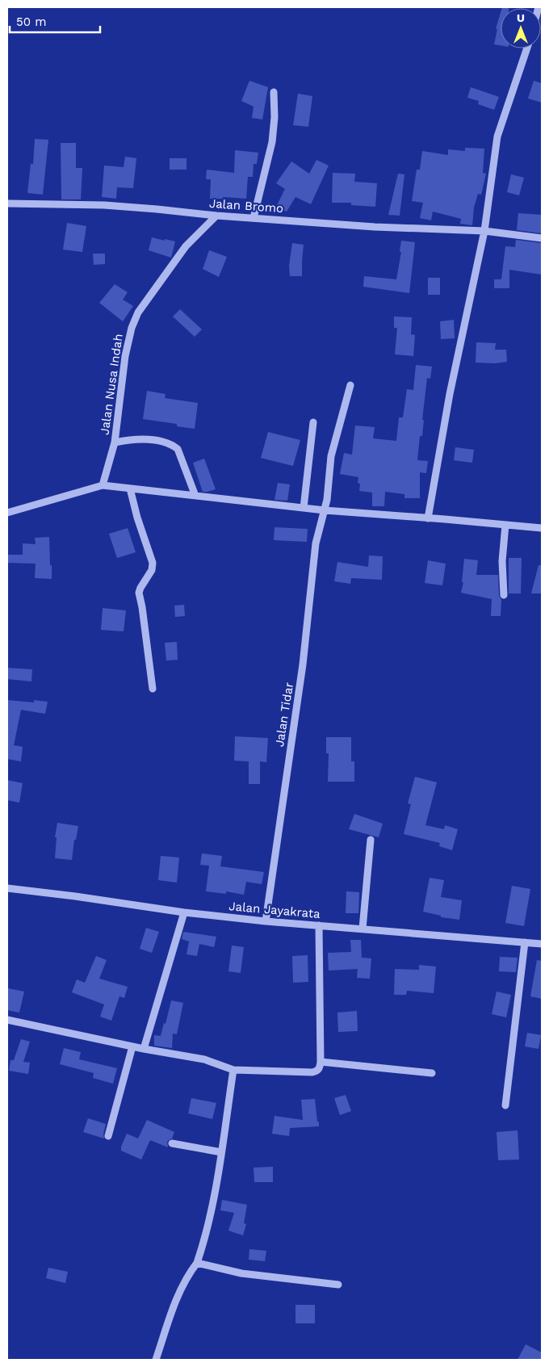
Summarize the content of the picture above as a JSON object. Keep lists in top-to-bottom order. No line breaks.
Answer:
{"streets":{"street":["Jalan Bromo","Jalan Nusa Indah","Jalan Tidar","Jalan Jayakrata"]},"crossings":[["Jalan Bromo","Jalan Nusa Indah"],["Jalan Tidar","Jalan Jayakrata"]],"scale_bar":"50 m","north":"top"}
